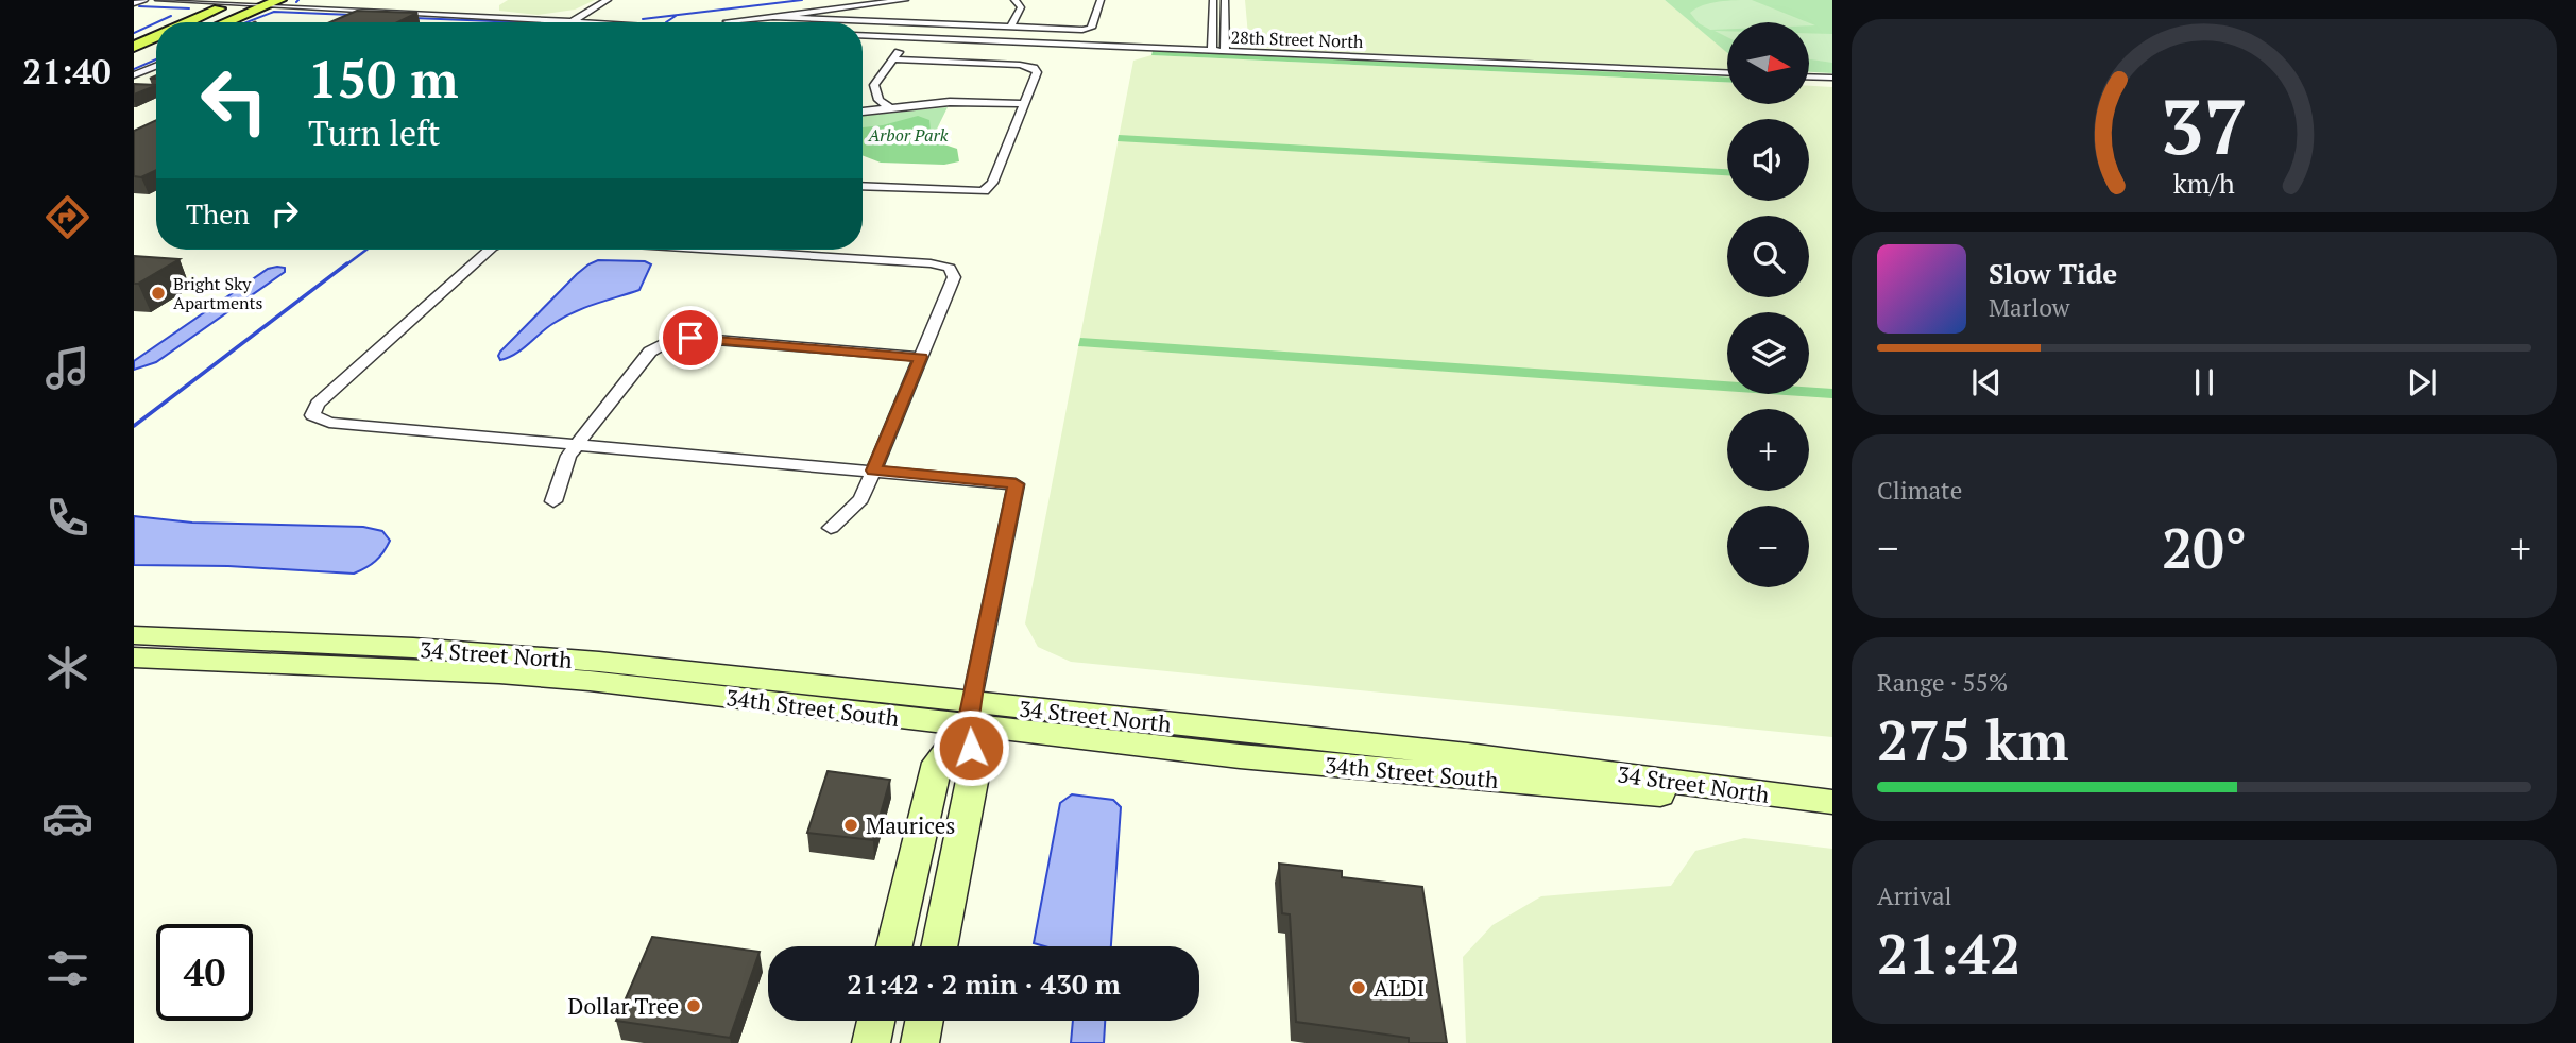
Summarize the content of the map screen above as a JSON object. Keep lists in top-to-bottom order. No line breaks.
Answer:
{"streets":{"main road":["34 Street North","34th Street South"],"street":["28th Street North"]},"crossings":[["34 Street North","34th Street South"]],"parks":["Arbor Park"],"places":["Bright Sky Apartments","Maurices","ALDI","Dollar Tree"],"north":"right","page":{"tabs":"21:40","map_buttons":["+","−"],"turn":["150 m","Turn left"],"then":"Then","song":["Slow Tide","Marlow"],"tile":["Climate",["Range · 55%","275 km"],["Arrival","21:42"]],"heat":["−","20°","+"],"limit":"40","trip":"21:42 · 2 min · 430 m","gauge":["37","km/h"]}}
